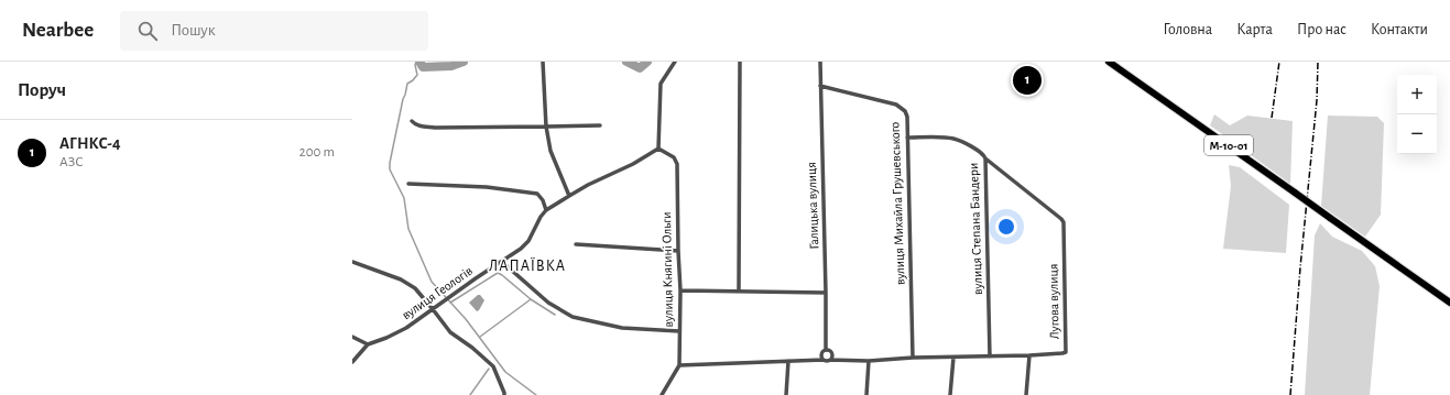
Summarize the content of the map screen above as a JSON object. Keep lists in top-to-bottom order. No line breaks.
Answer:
{"streets":{"highway":["М-10-01"],"street":["вулиця Михайла Грушевського","Галицька вулиця","вулиця Степана Бандери","вулиця Княгині Ольги","вулиця Геологів","Лугова вулиця"]},"crossings":[["вулиця Михайла Грушевського","Галицька вулиця"],["вулиця Михайла Грушевського","вулиця Степана Бандери"],["вулиця Михайла Грушевського","Лугова вулиця"],["Галицька вулиця","Лугова вулиця"],["вулиця Степана Бандери","Лугова вулиця"],["вулиця Княгині Ольги","вулиця Геологів"]],"districts":["ЛАПАЇВКА"],"page":{"header":"Nearbee","search":"Пошук","nav":["Головна","Карта","Про нас","Контакти"],"heading":"Поруч","pins":"1","map_buttons":["+","−"],"list":[{"mark":"1","name":"АГНКС-4","note":"АЗС","value":"200 m"}]}}
